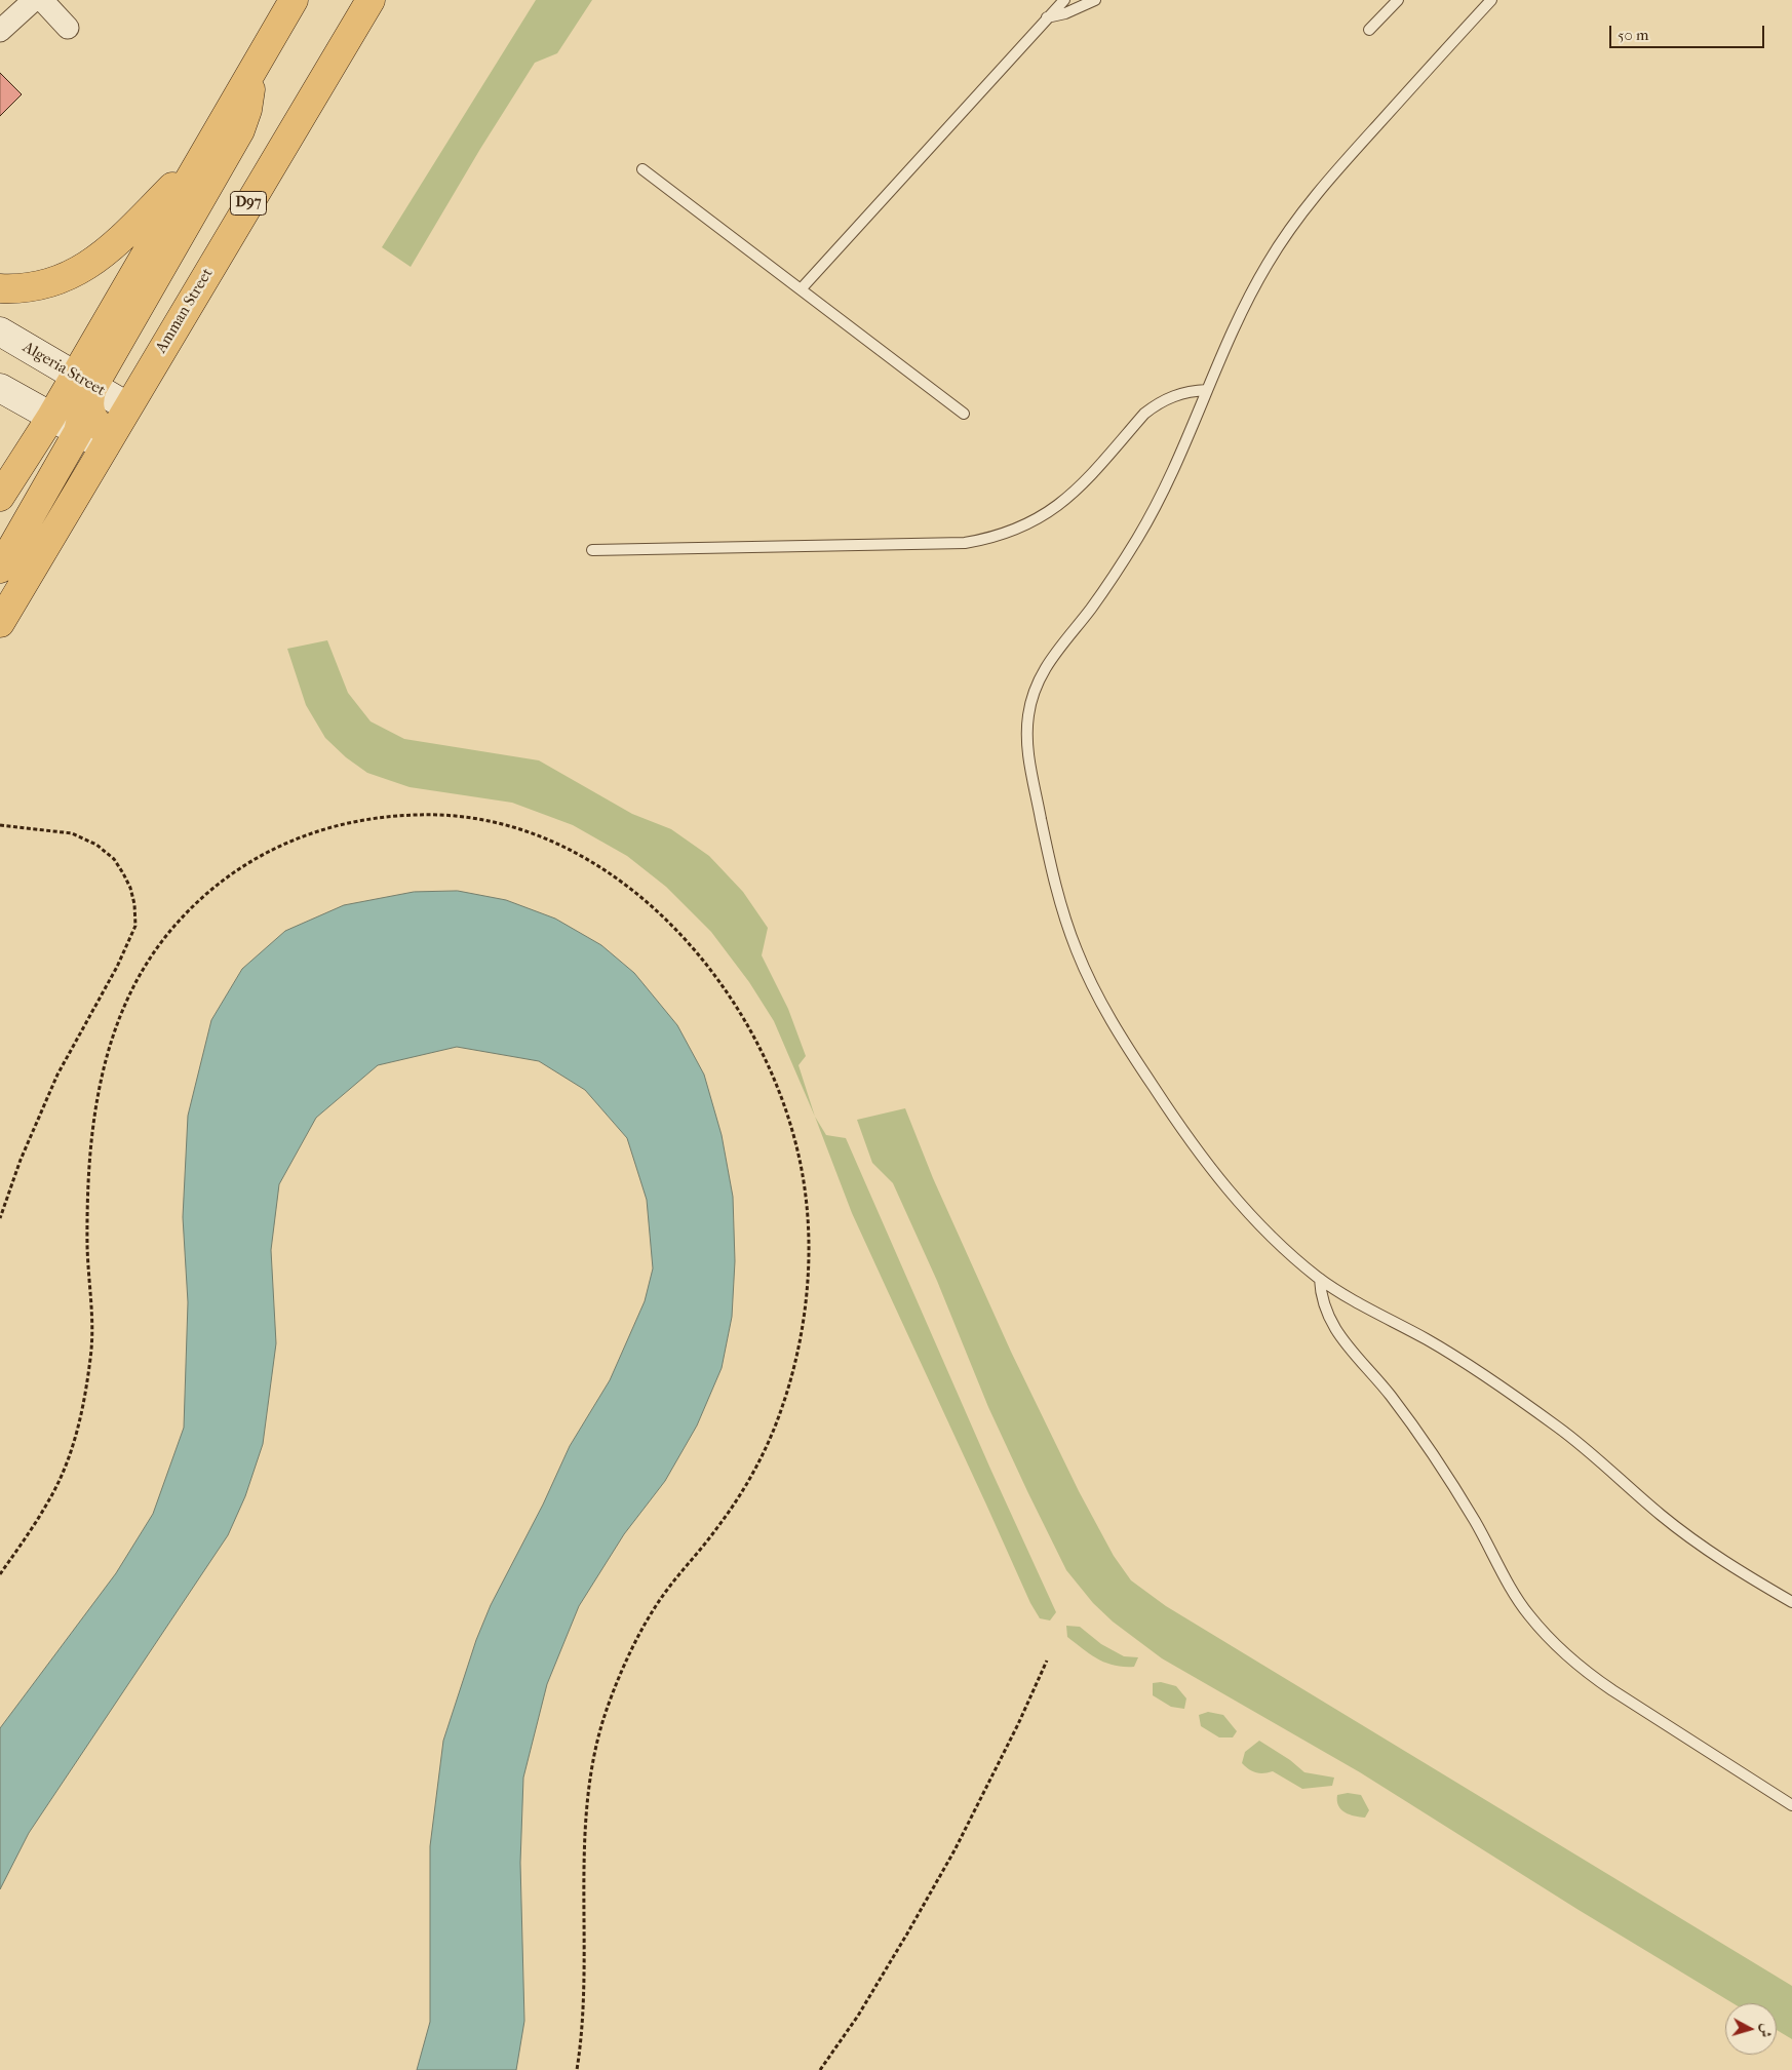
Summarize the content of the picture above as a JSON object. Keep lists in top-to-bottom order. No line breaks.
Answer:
{"streets":{"main road":["D97","Amman Street","Algeria Street"]},"crossings":[["Amman Street","Algeria Street"]],"scale_bar":"50 m","north":"right"}
